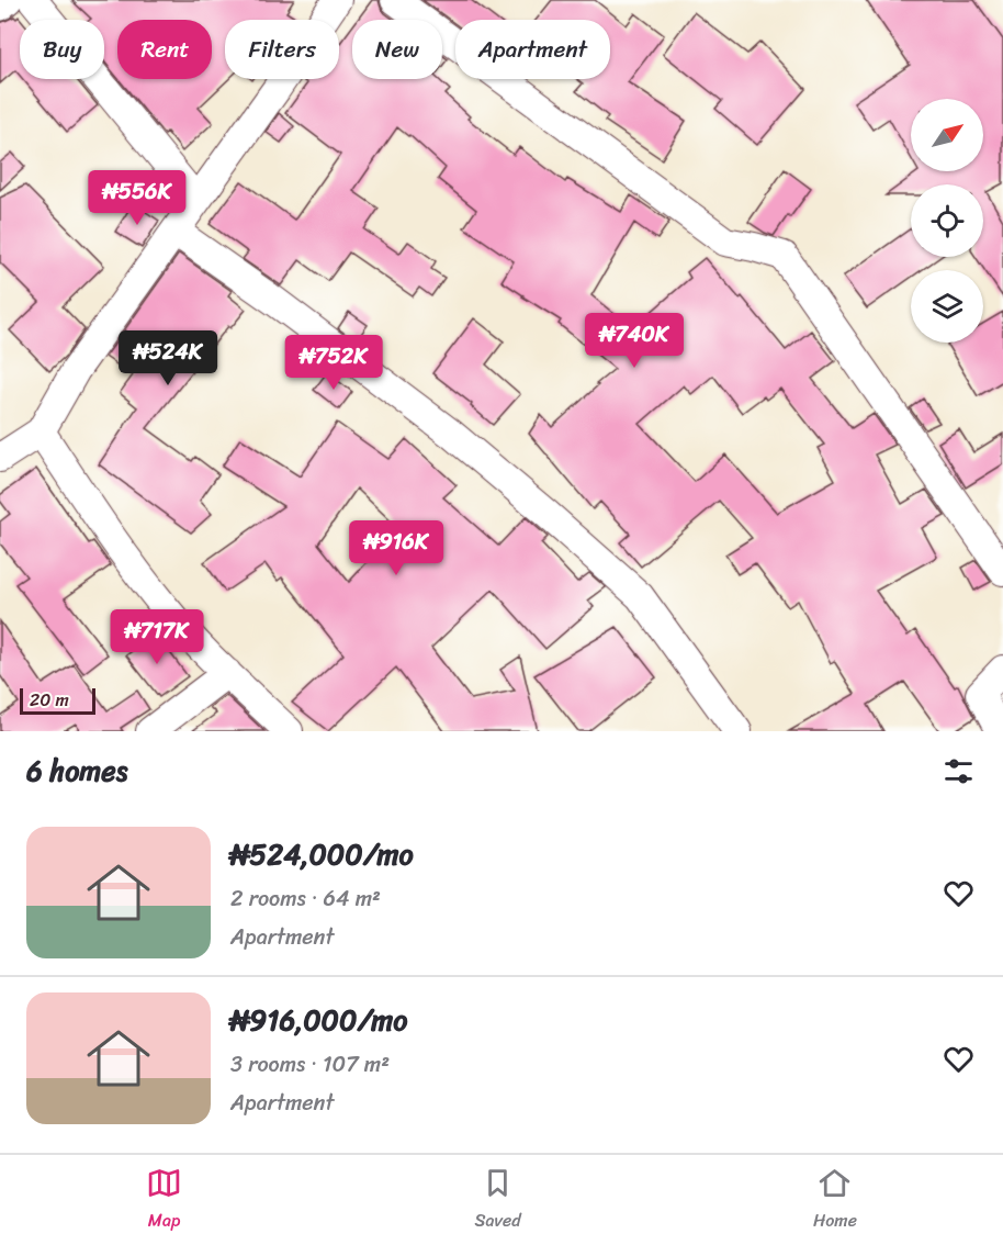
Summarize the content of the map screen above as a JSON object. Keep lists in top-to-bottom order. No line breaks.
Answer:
{"scale_bar":"20 m","north":"top right","page":{"chip":["Buy","Rent","Filters","New","Apartment"],"price":["₦556K","₦740K","₦524K","₦752K","₦916K","₦717K"],"scale":"20 m","heading":"6 homes","list":[{"name":"₦524,000/mo","note":"2 rooms · 64 m² · Apartment"},{"name":"₦916,000/mo","note":"3 rooms · 107 m² · Apartment"}],"tabs":["Map","Saved","Home"]}}
